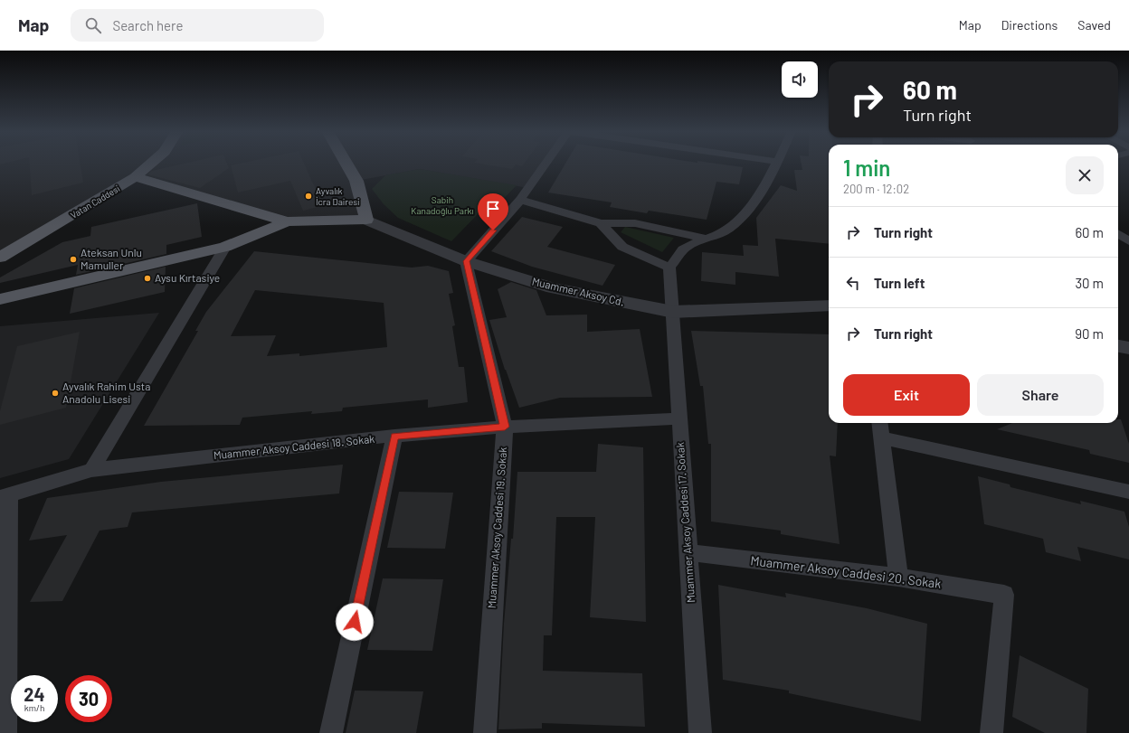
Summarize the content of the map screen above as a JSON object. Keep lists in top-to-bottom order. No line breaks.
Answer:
{"streets":{"main road":["Vatan Caddesi"],"street":["Muammer Aksoy Cd.","Muammer Aksoy Caddesi 18. Sokak","Muammer Aksoy Caddesi 17. Sokak","Muammer Aksoy Caddesi 19. Sokak","Muammer Aksoy Caddesi 20. Sokak"]},"crossings":[["Muammer Aksoy Cd.","Muammer Aksoy Caddesi 17. Sokak"],["Muammer Aksoy Cd.","Muammer Aksoy Caddesi 19. Sokak"],["Muammer Aksoy Caddesi 18. Sokak","Muammer Aksoy Caddesi 17. Sokak"],["Muammer Aksoy Caddesi 18. Sokak","Muammer Aksoy Caddesi 19. Sokak"],["Muammer Aksoy Caddesi 17. Sokak","Muammer Aksoy Caddesi 20. Sokak"]],"parks":["Sabih Kanadoğlu Parkı"],"places":["Ayvalık İcra Dairesi","Ateksan Unlu Mamuller","Aysu Kırtasiye","Ayvalık Rahim Usta Anadolu Lisesi"],"page":{"header":"Map","search":"Search here","nav":["Map","Directions","Saved"],"turn":["60 m","Turn right"],"heading":["1 min","200 m · 12:02"],"list":[{"name":"Turn right","value":"60 m"},{"name":"Turn left","value":"30 m"},{"name":"Turn right","value":"90 m"}],"buttons":["Exit","Share"],"speed":"24 km/h","limit":"30"}}
